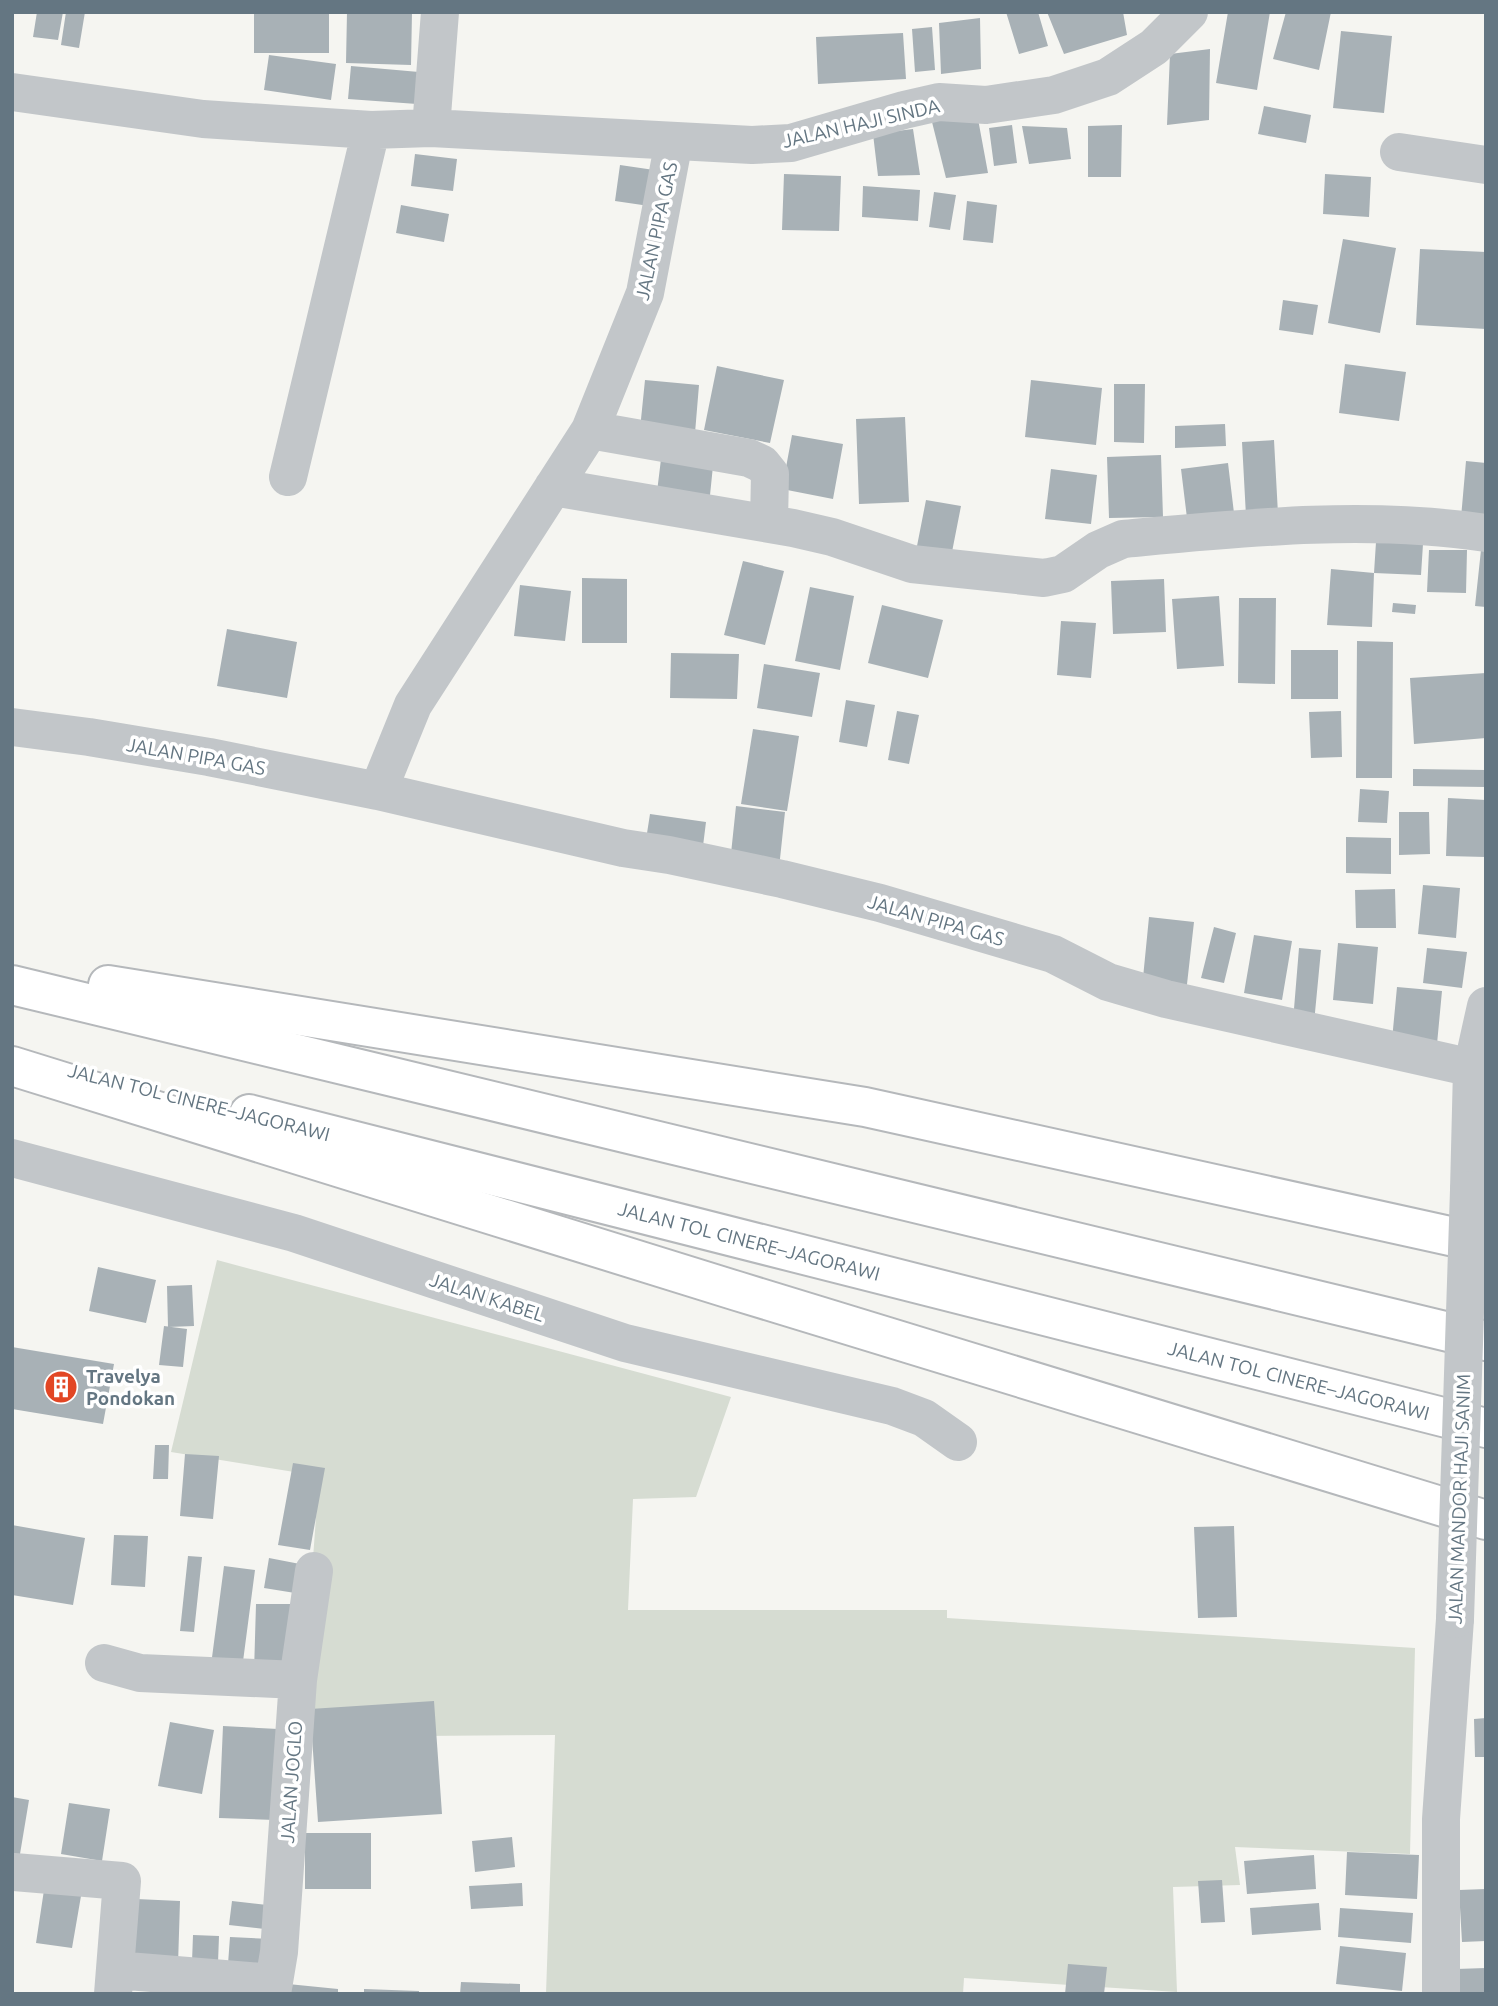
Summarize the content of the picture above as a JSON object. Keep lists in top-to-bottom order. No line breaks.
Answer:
{"streets":{"highway":["JALAN TOL CINERE–JAGORAWI"],"street":["JALAN HAJI SINDA","JALAN PIPA GAS","JALAN KABEL","JALAN MANDOR HAJI SANIM","JALAN JOGLO"]},"crossings":[["JALAN HAJI SINDA","JALAN PIPA GAS"],["JALAN PIPA GAS","JALAN MANDOR HAJI SANIM"]],"places":{"building":["Travelya Pondokan"]}}
